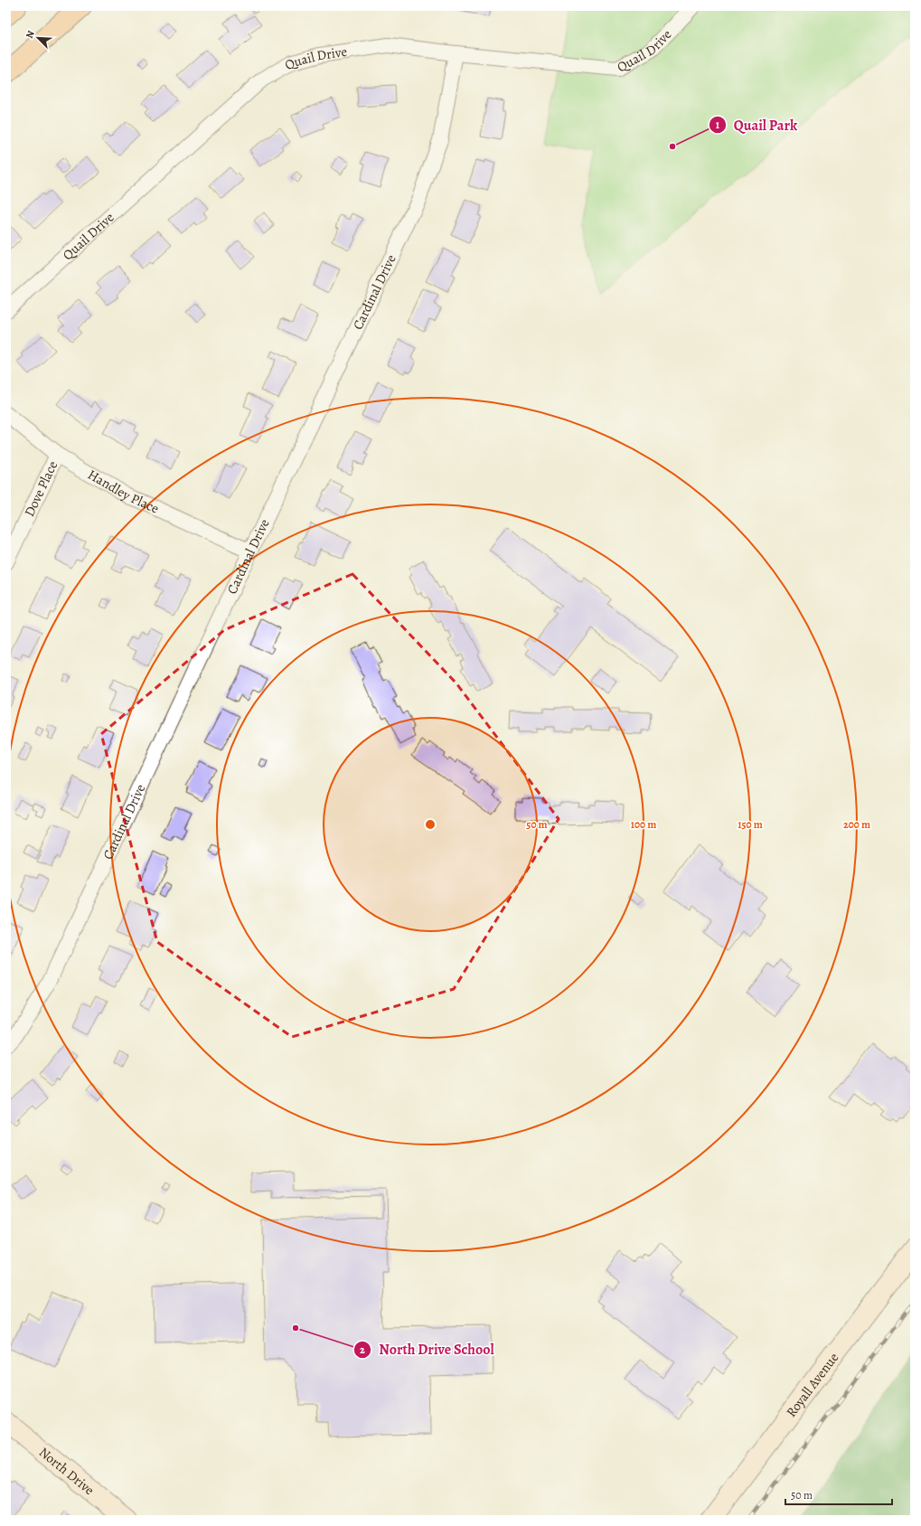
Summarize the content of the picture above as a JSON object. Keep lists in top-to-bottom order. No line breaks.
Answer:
{"streets":{"street":["Quail Drive","Cardinal Drive","Dove Place","Handley Place","Royall Avenue","North Drive"]},"crossings":[["Quail Drive","Cardinal Drive"],["Cardinal Drive","Handley Place"],["Dove Place","Handley Place"]],"places":["Quail Park","North Drive School"],"scale_bar":"50 m","north":"top left","rings":["50 m","100 m","150 m","200 m"]}
